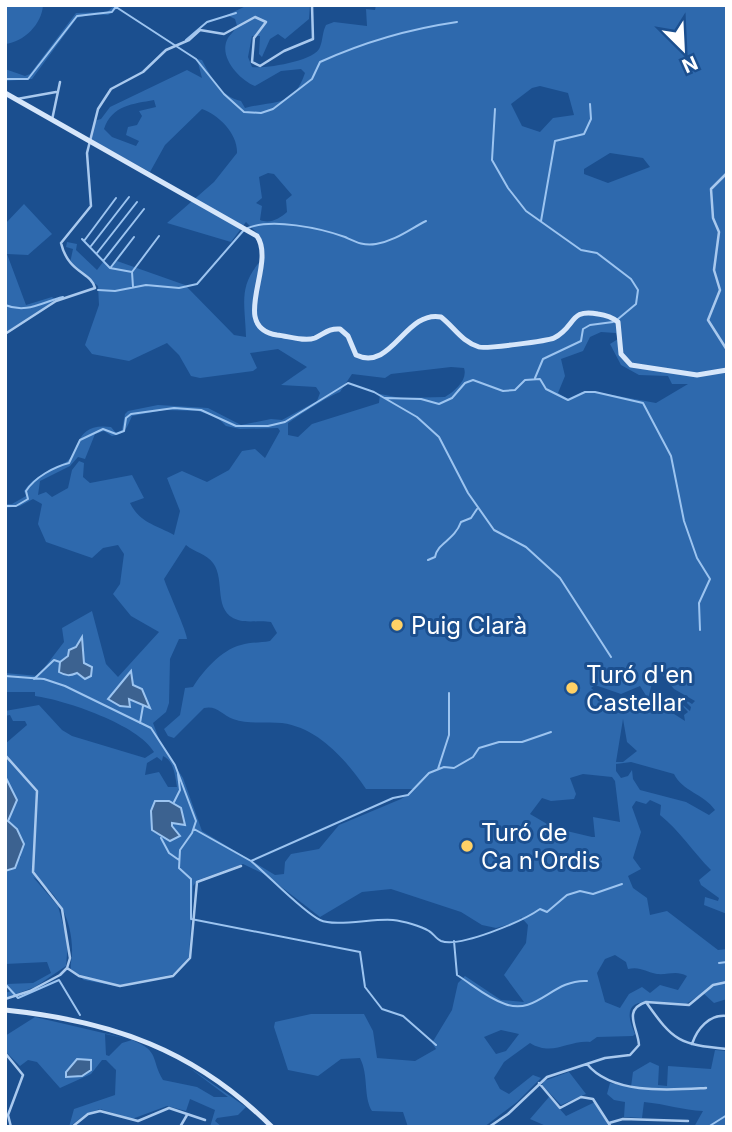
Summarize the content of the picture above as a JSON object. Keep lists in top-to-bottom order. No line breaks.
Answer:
{"places":["Puig Clarà","Turó d'en Castellar","Turó de Ca n'Ordis"],"north":"bottom right"}
